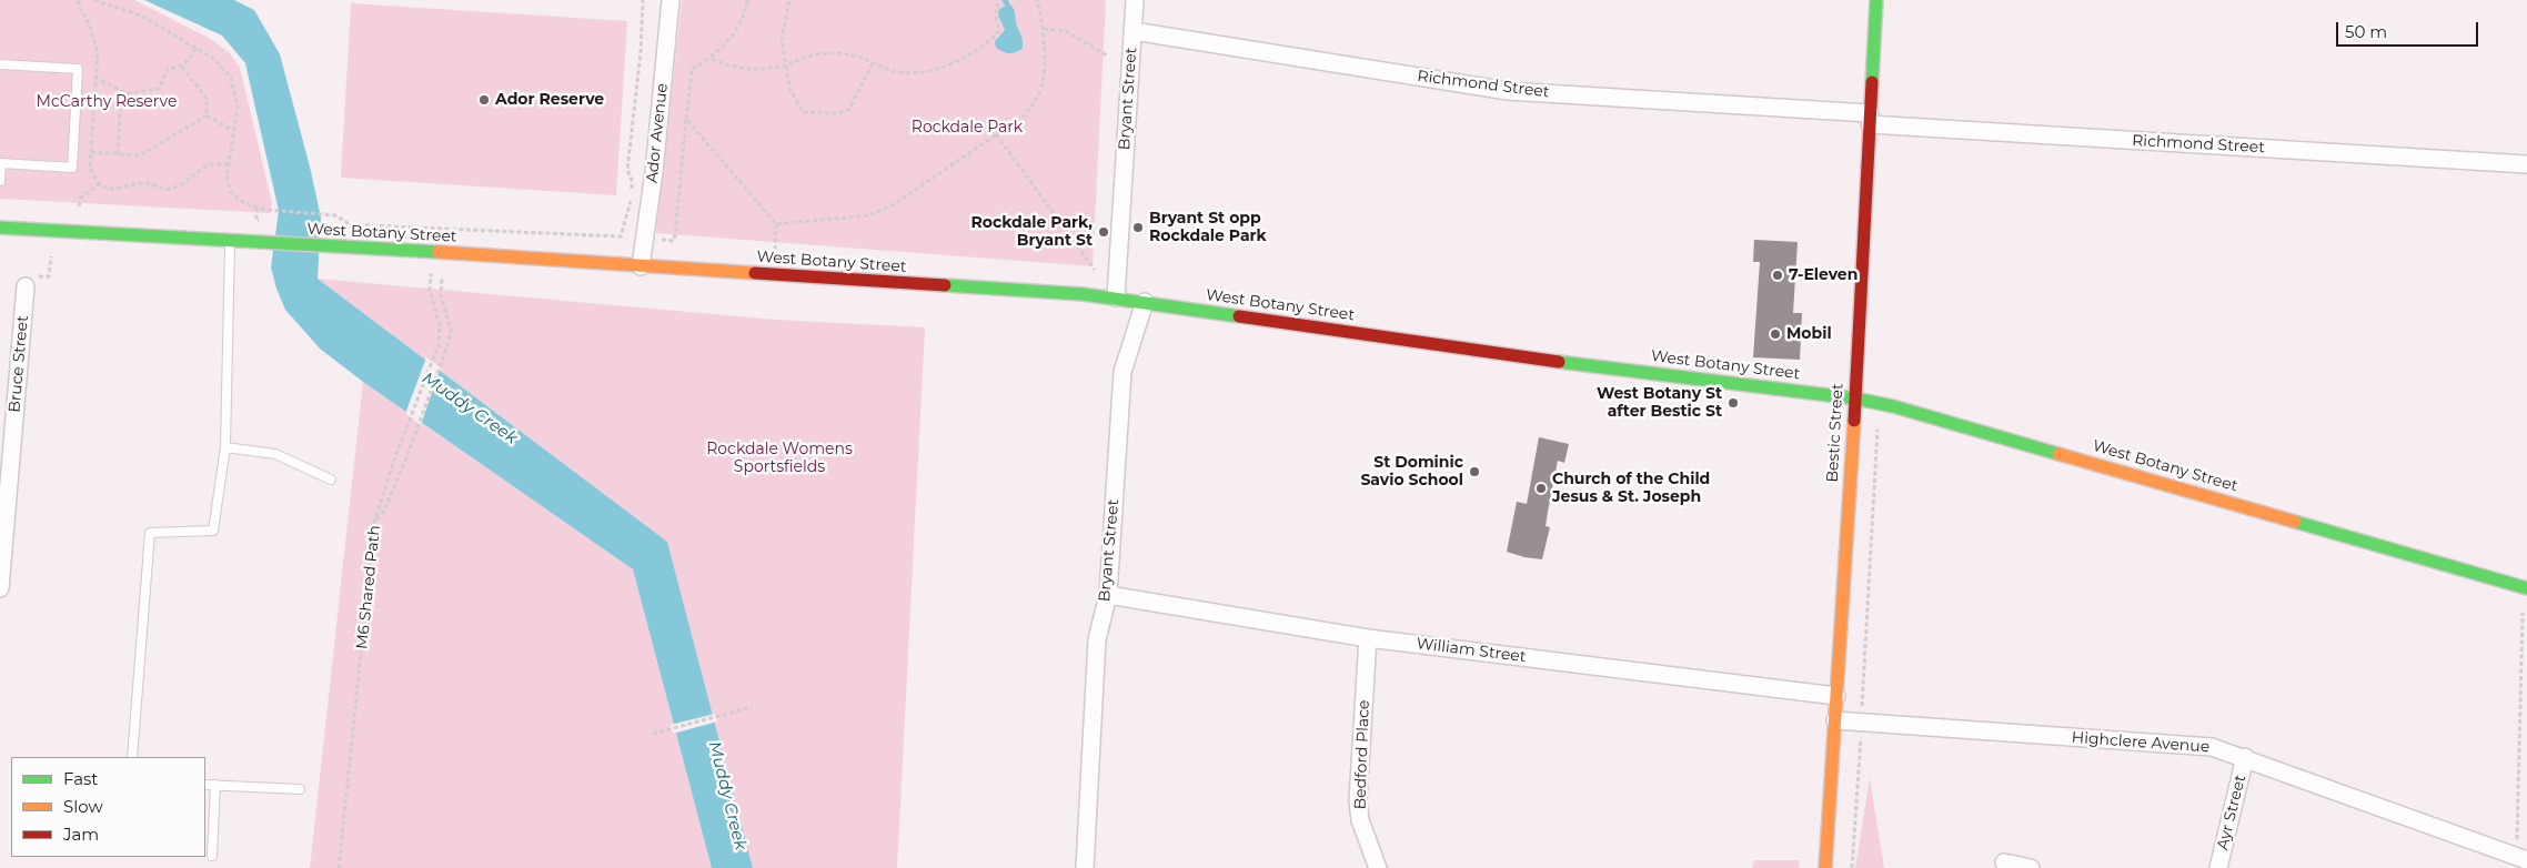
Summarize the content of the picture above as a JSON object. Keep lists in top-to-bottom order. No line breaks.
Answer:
{"streets":{"main road":["West Botany Street","Bestic Street"],"street":["Richmond Street","Bryant Street","Ador Avenue","Bruce Street","William Street","Highclere Avenue","Bedford Place","Ayr Street"],"path":["M6 Shared Path"]},"crossings":[["Richmond Street","Bryant Street"],["Richmond Street","Bestic Street"],["Bryant Street","West Botany Street"],["Bryant Street","William Street"],["Ador Avenue","West Botany Street"],["West Botany Street","Bestic Street"],["West Botany Street","M6 Shared Path"],["Bestic Street","William Street"],["Bestic Street","Highclere Avenue"],["William Street","Bedford Place"],["Highclere Avenue","Ayr Street"]],"water":["Muddy Creek"],"parks":["McCarthy Reserve","Rockdale Park","Rockdale Womens Sportsfields"],"places":["Ador Reserve","Bryant St opp Rockdale Park","Rockdale Park, Bryant St","7-Eleven","Mobil","West Botany St after Bestic St","St Dominic Savio School","Church of the Child Jesus & St. Joseph"],"legend":["Fast","Slow","Jam"],"scale_bar":"50 m"}
